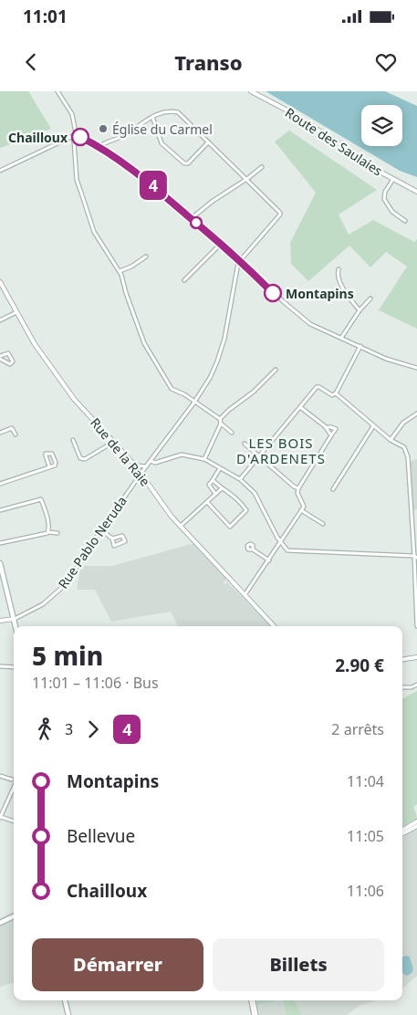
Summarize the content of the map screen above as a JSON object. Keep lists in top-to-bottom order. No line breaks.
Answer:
{"streets":{"street":["Route des Saulaies","Rue de la Raie","Rue Pablo Neruda"]},"crossings":[["Rue de la Raie","Rue Pablo Neruda"]],"districts":["LES BOIS D'ARDENETS"],"places":["Église du Carmel","Chailloux","Montapins"],"lines":["bus line 4"],"page":{"status":"11:01","header":"Transo","on_map":"4","heading":["5 min","11:01 – 11:06 · Bus","2.90 €"],"legs":["3","4","2 arrêts"],"list":[{"name":"Montapins","value":"11:04"},{"name":"Bellevue","value":"11:05"},{"name":"Chailloux","value":"11:06"}],"buttons":["Démarrer","Billets"]}}
